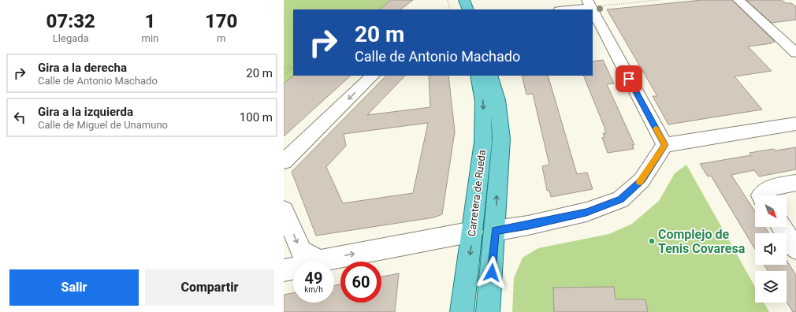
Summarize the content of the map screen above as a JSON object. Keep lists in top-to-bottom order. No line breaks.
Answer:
{"streets":{"main road":["Carretera de Rueda"]},"places":["Complejo de Tenis Covaresa"],"north":"bottom right","page":{"eta":["07:32","Llegada","1","min","170","m"],"turn":["20 m","Calle de Antonio Machado"],"list":[{"name":"Gira a la derecha","note":"Calle de Antonio Machado","value":"20 m"},{"name":"Gira a la izquierda","note":"Calle de Miguel de Unamuno","value":"100 m"}],"speed":"49 km/h","limit":"60","buttons":["Salir","Compartir"]}}
